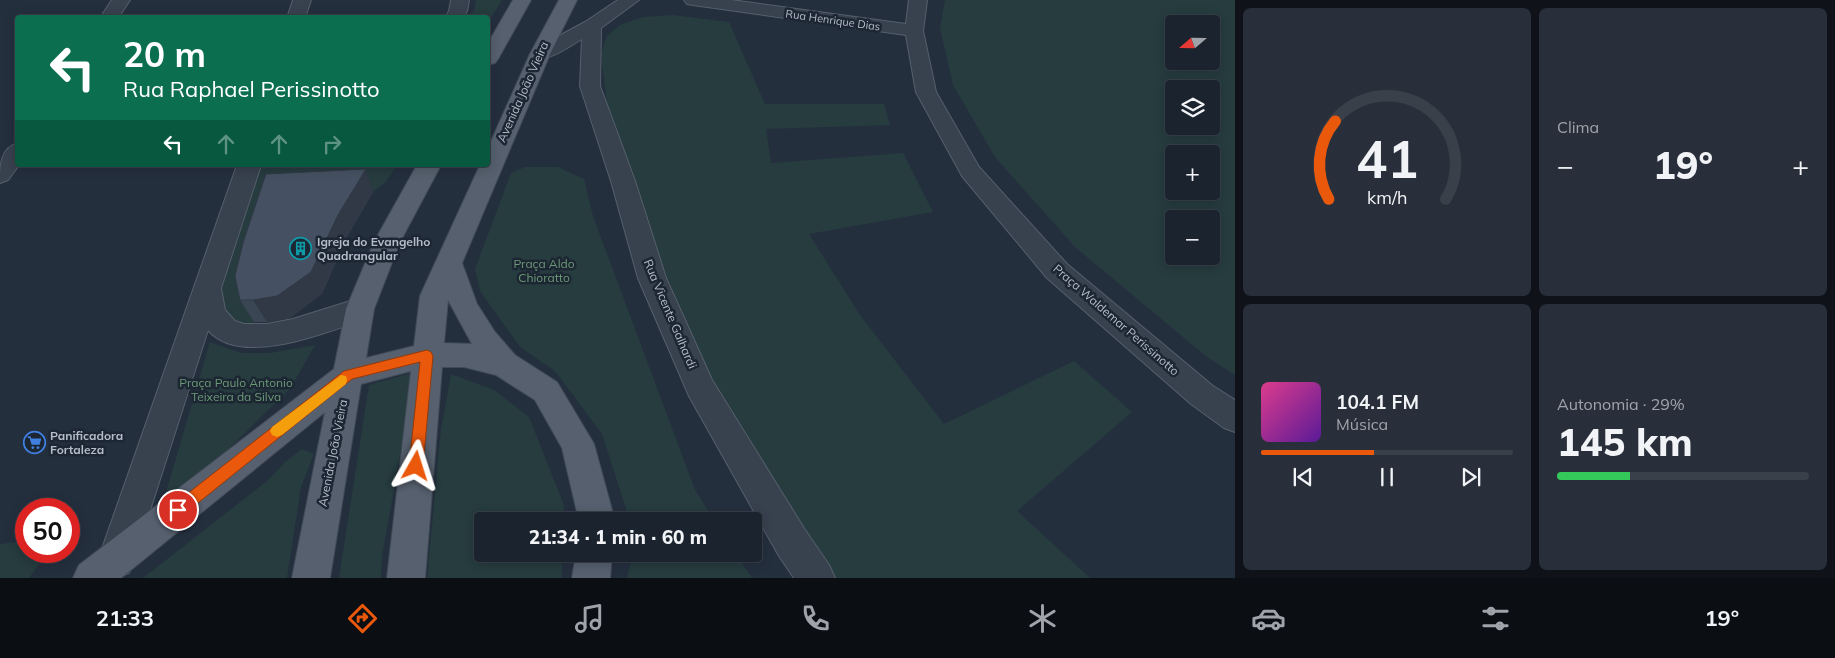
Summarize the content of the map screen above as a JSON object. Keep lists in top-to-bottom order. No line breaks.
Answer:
{"streets":{"main road":["Avenida João Vieira"],"street":["Rua Henrique Dias","Rua Vicente Galhardi","Praça Waldemar Perissinotto"]},"crossings":[["Rua Henrique Dias","Praça Waldemar Perissinotto"]],"parks":["Praça Aldo Chioratto","Praça Paulo Antonio Teixeira da Silva"],"places":{"building":["Igreja do Evangelho Quadrangular"],"supermarket":["Panificadora Fortaleza"]},"north":"left","page":{"tile":["Clima",["Autonomia · 29%","145 km"]],"map_buttons":["+","−"],"turn":["20 m","Rua Raphael Perissinotto"],"heat":["−","19°","+"],"song":["104.1 FM","Música"],"limit":"50","trip":"21:34 · 1 min · 60 m","tabs":["21:33","19°"],"gauge":["41","km/h"]}}
